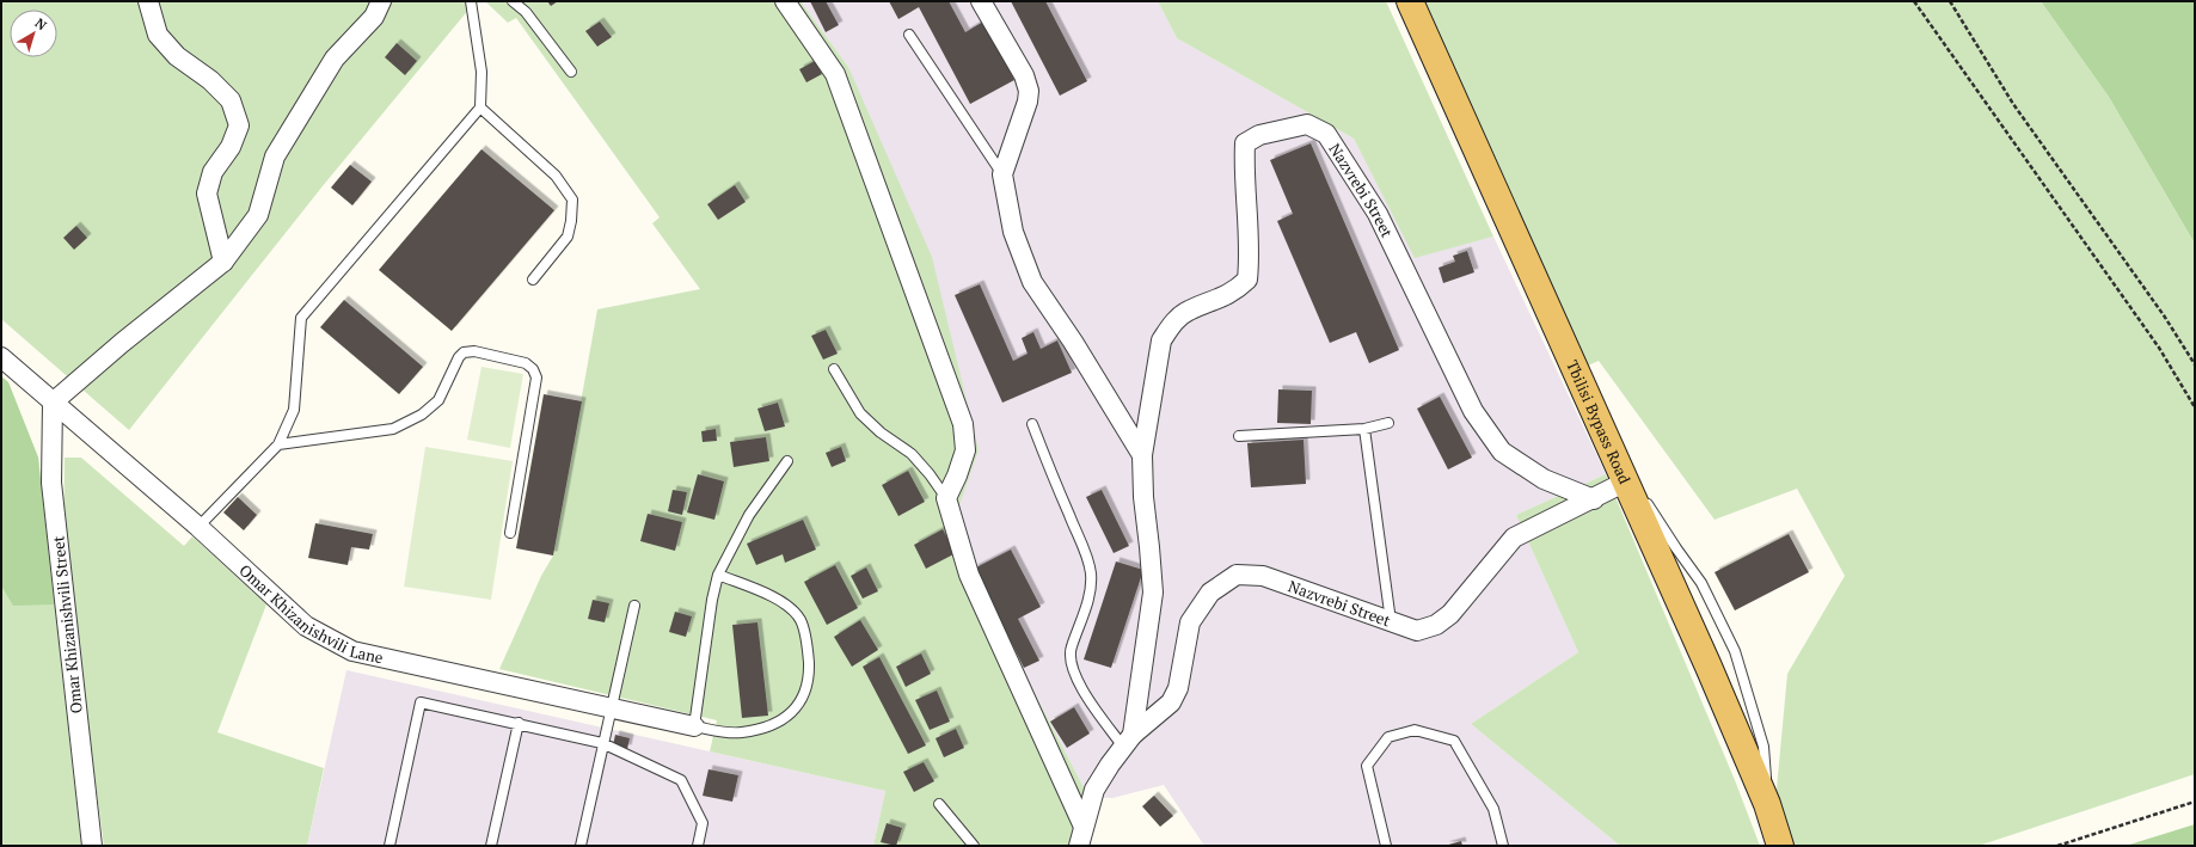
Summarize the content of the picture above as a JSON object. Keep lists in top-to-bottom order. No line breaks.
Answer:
{"streets":{"highway":["Tbilisi Bypass Road"],"street":["Nazvrebi Street","Omar Khizanishvili Lane","Omar Khizanishvili Street"]},"crossings":[["Nazvrebi Street","Tbilisi Bypass Road"],["Omar Khizanishvili Lane","Omar Khizanishvili Street"]],"north":"top right"}
